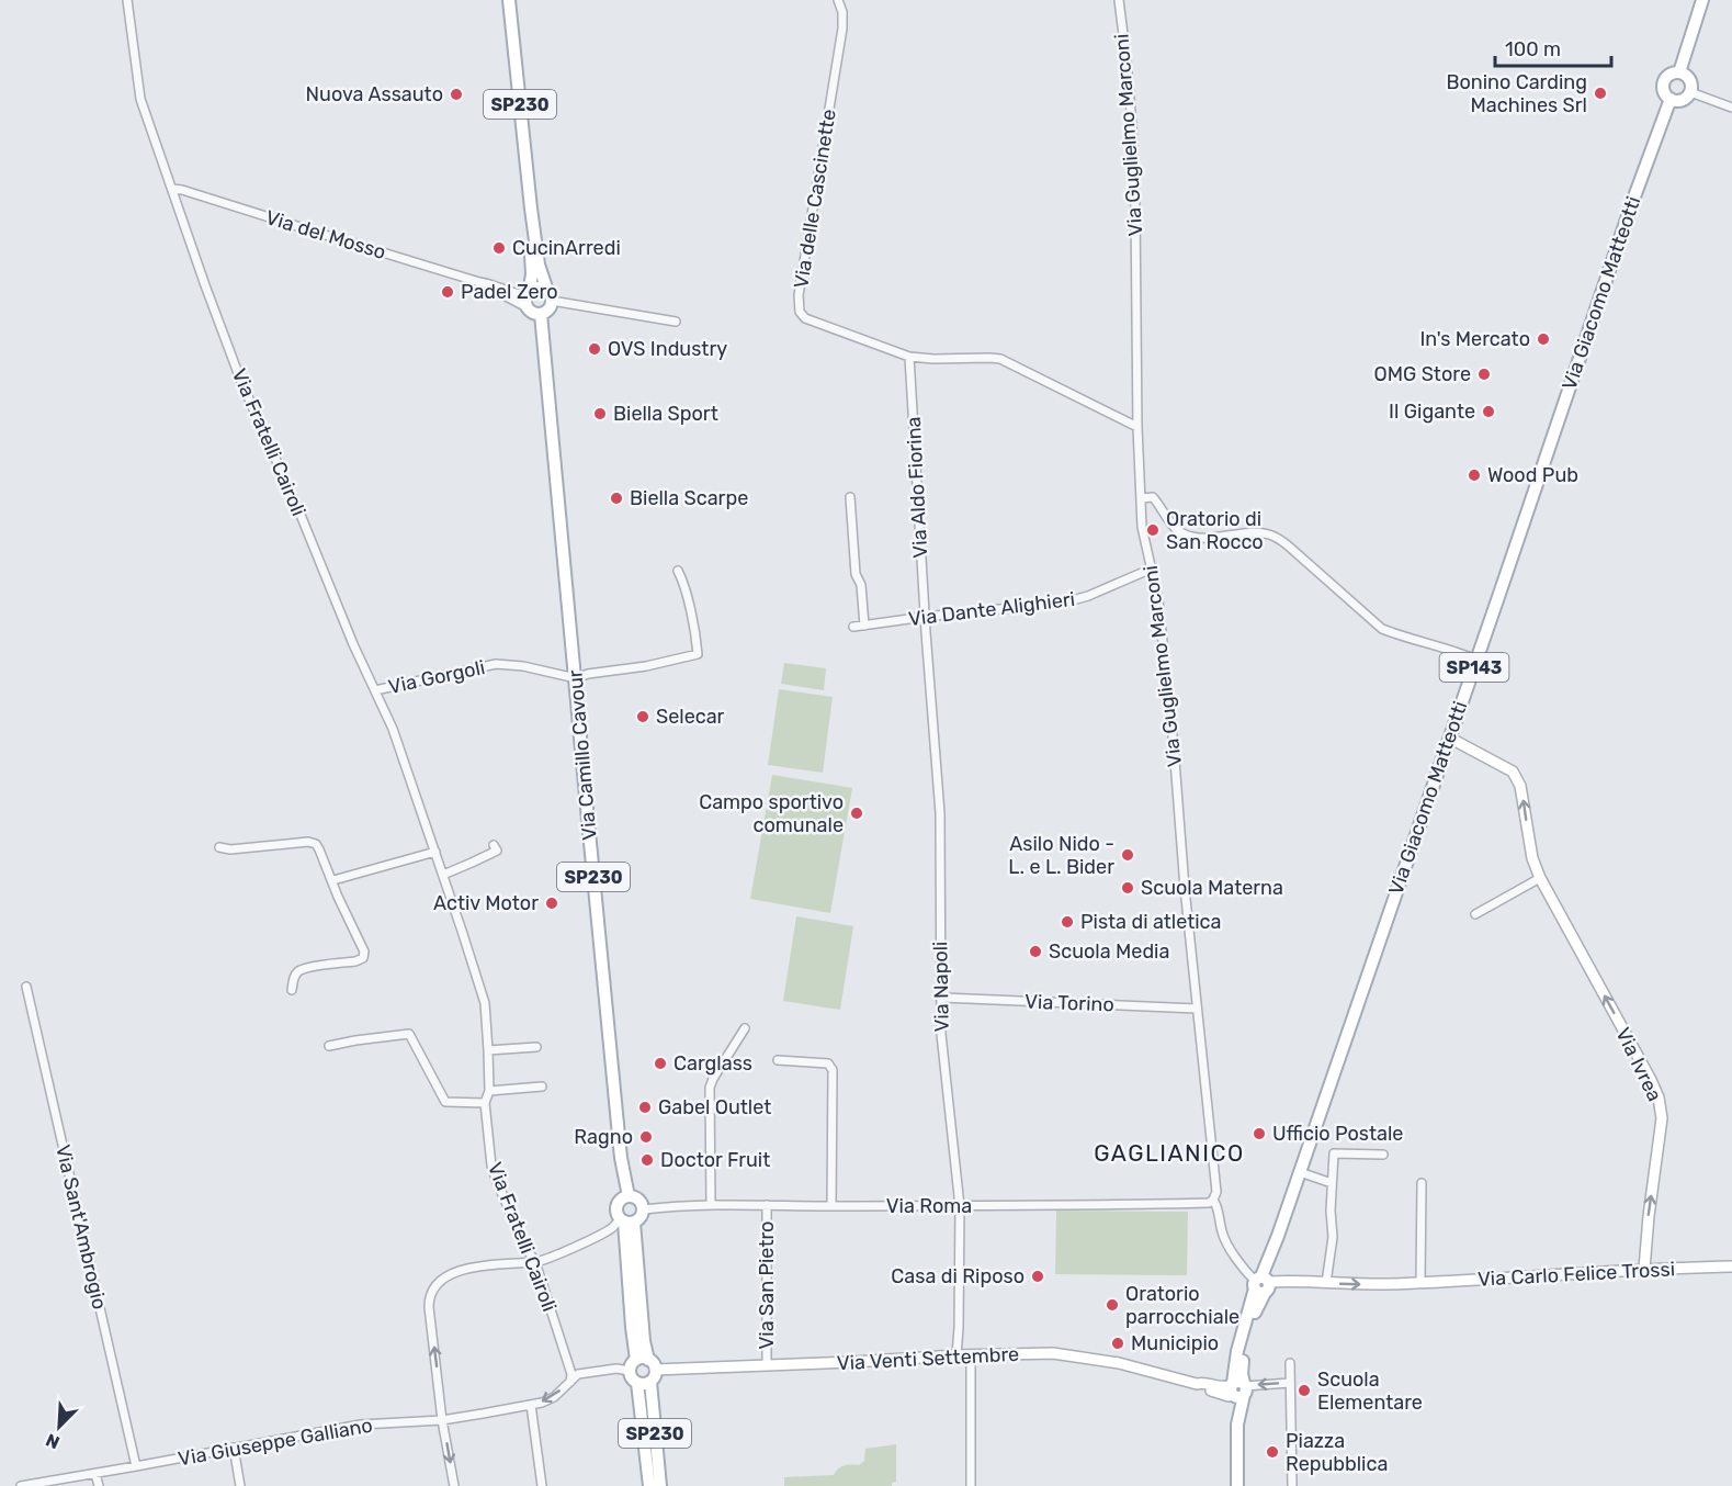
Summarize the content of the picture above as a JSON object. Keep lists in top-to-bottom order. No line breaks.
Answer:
{"streets":{"main road":["SP230","Via Giacomo Matteotti","SP143","Via Camillo Cavour"],"street":["Via Guglielmo Marconi","Via delle Cascinette","Via del Mosso","Via Fratelli Cairoli","Via Aldo Fiorina","Via Dante Alighieri","Via Gorgoli","Via Napoli","Via Torino","Via Ivrea","Via Roma","Via Sant'Ambrogio","Via Carlo Felice Trossi","Via San Pietro","Via Venti Settembre","Via Giuseppe Galliano"]},"crossings":[["SP230","Via del Mosso"],["SP230","Via Camillo Cavour"],["SP230","Via Venti Settembre"],["SP230","Via Giuseppe Galliano"],["Via Guglielmo Marconi","Via delle Cascinette"],["Via Guglielmo Marconi","Via Giacomo Matteotti"],["Via Guglielmo Marconi","Via Dante Alighieri"],["Via Guglielmo Marconi","SP143"],["Via Guglielmo Marconi","Via Torino"],["Via Guglielmo Marconi","Via Roma"],["Via Guglielmo Marconi","Via Carlo Felice Trossi"],["Via delle Cascinette","Via Aldo Fiorina"],["Via del Mosso","Via Fratelli Cairoli"],["Via del Mosso","Via Camillo Cavour"],["Via Giacomo Matteotti","SP143"],["Via Giacomo Matteotti","Via Ivrea"],["Via Giacomo Matteotti","Via Carlo Felice Trossi"],["Via Fratelli Cairoli","Via Gorgoli"],["Via Fratelli Cairoli","Via Giuseppe Galliano"],["Via Aldo Fiorina","Via Dante Alighieri"],["Via Aldo Fiorina","Via Napoli"],["Via Dante Alighieri","Via Napoli"],["SP143","Via Carlo Felice Trossi"],["SP143","Via Venti Settembre"],["Via Gorgoli","Via Camillo Cavour"],["Via Camillo Cavour","Via Roma"],["Via Napoli","Via Torino"],["Via Napoli","Via Roma"],["Via Napoli","Via Venti Settembre"],["Via Ivrea","Via Carlo Felice Trossi"],["Via Roma","Via San Pietro"],["Via Sant'Ambrogio","Via Giuseppe Galliano"],["Via San Pietro","Via Venti Settembre"],["Via Venti Settembre","Via Giuseppe Galliano"]],"one_way":["Via Ivrea"],"districts":["GAGLIANICO"],"places":["Bonino Carding Machines Srl","Nuova Assauto","CucinArredi","Padel Zero","In's Mercato","OVS Industry","OMG Store","Il Gigante","Biella Sport","Wood Pub","Biella Scarpe","Oratorio di San Rocco","Selecar","Campo sportivo comunale","Asilo Nido - L. e L. Bider","Scuola Materna","Activ Motor","Pista di atletica","Scuola Media","Carglass","Gabel Outlet","Ufficio Postale","Ragno","Doctor Fruit","Casa di Riposo","Oratorio parrocchiale","Municipio","Scuola Elementare","Piazza Repubblica"],"scale_bar":"100 m","north":"bottom left"}
